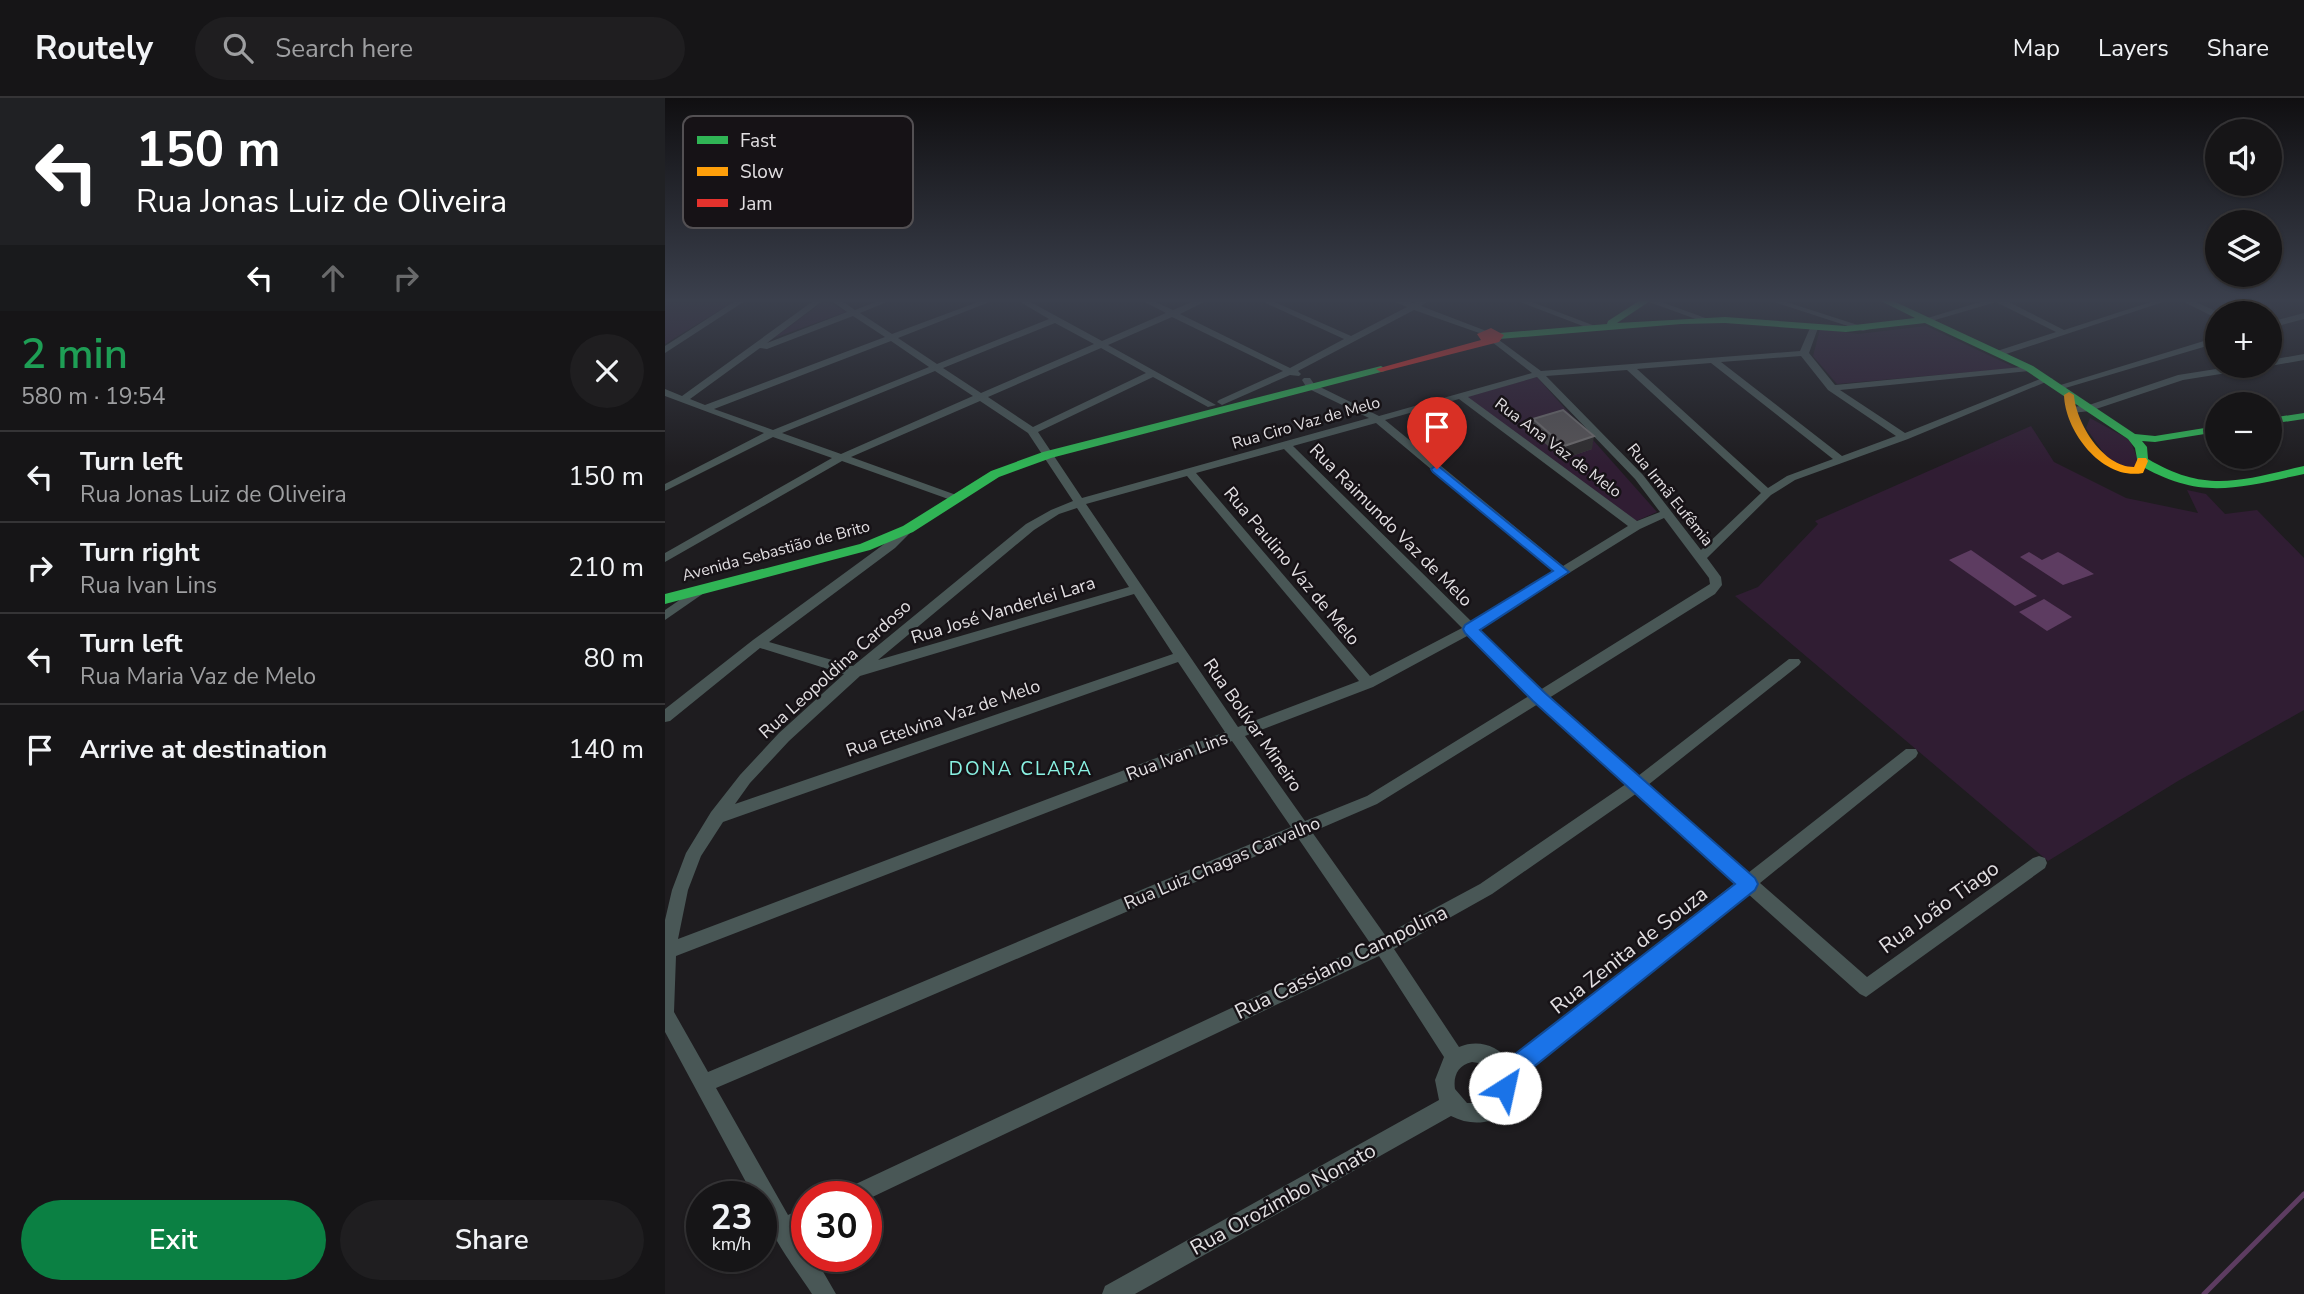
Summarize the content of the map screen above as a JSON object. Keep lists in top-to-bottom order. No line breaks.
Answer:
{"streets":{"street":["Rua Ciro Vaz de Melo","Rua Ana Vaz de Melo","Rua Irmã Eufêmia","Rua Raimundo Vaz de Melo","Avenida Sebastião de Brito","Rua Paulino Vaz de Melo","Rua José Vanderlei Lara","Rua Leopoldina Cardoso","Rua Etelvina Vaz de Melo","Rua Bolívar Mineiro","Rua Ivan Lins","Rua Luiz Chagas Carvalho","Rua João Tiago","Rua Zenita de Souza","Rua Cassiano Campolina","Rua Orozimbo Nonato"]},"crossings":[["Rua Ciro Vaz de Melo","Rua Ana Vaz de Melo"],["Rua Ciro Vaz de Melo","Rua Irmã Eufêmia"],["Rua Ciro Vaz de Melo","Rua Raimundo Vaz de Melo"],["Rua Ciro Vaz de Melo","Rua Paulino Vaz de Melo"],["Rua Ciro Vaz de Melo","Rua Leopoldina Cardoso"],["Rua Ciro Vaz de Melo","Rua Bolívar Mineiro"],["Rua Ana Vaz de Melo","Rua Ivan Lins"],["Rua Irmã Eufêmia","Rua Ivan Lins"],["Rua Irmã Eufêmia","Rua Luiz Chagas Carvalho"],["Rua Raimundo Vaz de Melo","Rua Ivan Lins"],["Rua Raimundo Vaz de Melo","Rua Luiz Chagas Carvalho"],["Rua Raimundo Vaz de Melo","Rua João Tiago"],["Rua Raimundo Vaz de Melo","Rua Zenita de Souza"],["Rua Raimundo Vaz de Melo","Rua Cassiano Campolina"],["Avenida Sebastião de Brito","Rua Bolívar Mineiro"],["Rua Paulino Vaz de Melo","Rua Ivan Lins"],["Rua José Vanderlei Lara","Rua Leopoldina Cardoso"],["Rua José Vanderlei Lara","Rua Bolívar Mineiro"],["Rua Leopoldina Cardoso","Rua Etelvina Vaz de Melo"],["Rua Leopoldina Cardoso","Rua Bolívar Mineiro"],["Rua Leopoldina Cardoso","Rua Ivan Lins"],["Rua Leopoldina Cardoso","Rua Luiz Chagas Carvalho"],["Rua Etelvina Vaz de Melo","Rua Bolívar Mineiro"],["Rua Bolívar Mineiro","Rua Ivan Lins"],["Rua Bolívar Mineiro","Rua Luiz Chagas Carvalho"],["Rua Bolívar Mineiro","Rua Zenita de Souza"],["Rua Bolívar Mineiro","Rua Cassiano Campolina"],["Rua Bolívar Mineiro","Rua Orozimbo Nonato"],["Rua Zenita de Souza","Rua Orozimbo Nonato"]],"districts":["DONA CLARA"],"legend":["Fast","Slow","Jam"],"page":{"header":"Routely","search":"Search here","nav":["Map","Layers","Share"],"turn":["150 m","Rua Jonas Luiz de Oliveira"],"map_buttons":["+","−"],"heading":["2 min","580 m · 19:54"],"list":[{"name":"Turn left","note":"Rua Jonas Luiz de Oliveira","value":"150 m"},{"name":"Turn right","note":"Rua Ivan Lins","value":"210 m"},{"name":"Turn left","note":"Rua Maria Vaz de Melo","value":"80 m"},{"name":"Arrive at destination","value":"140 m"}],"speed":"23 km/h","limit":"30","buttons":["Exit","Share"]}}
